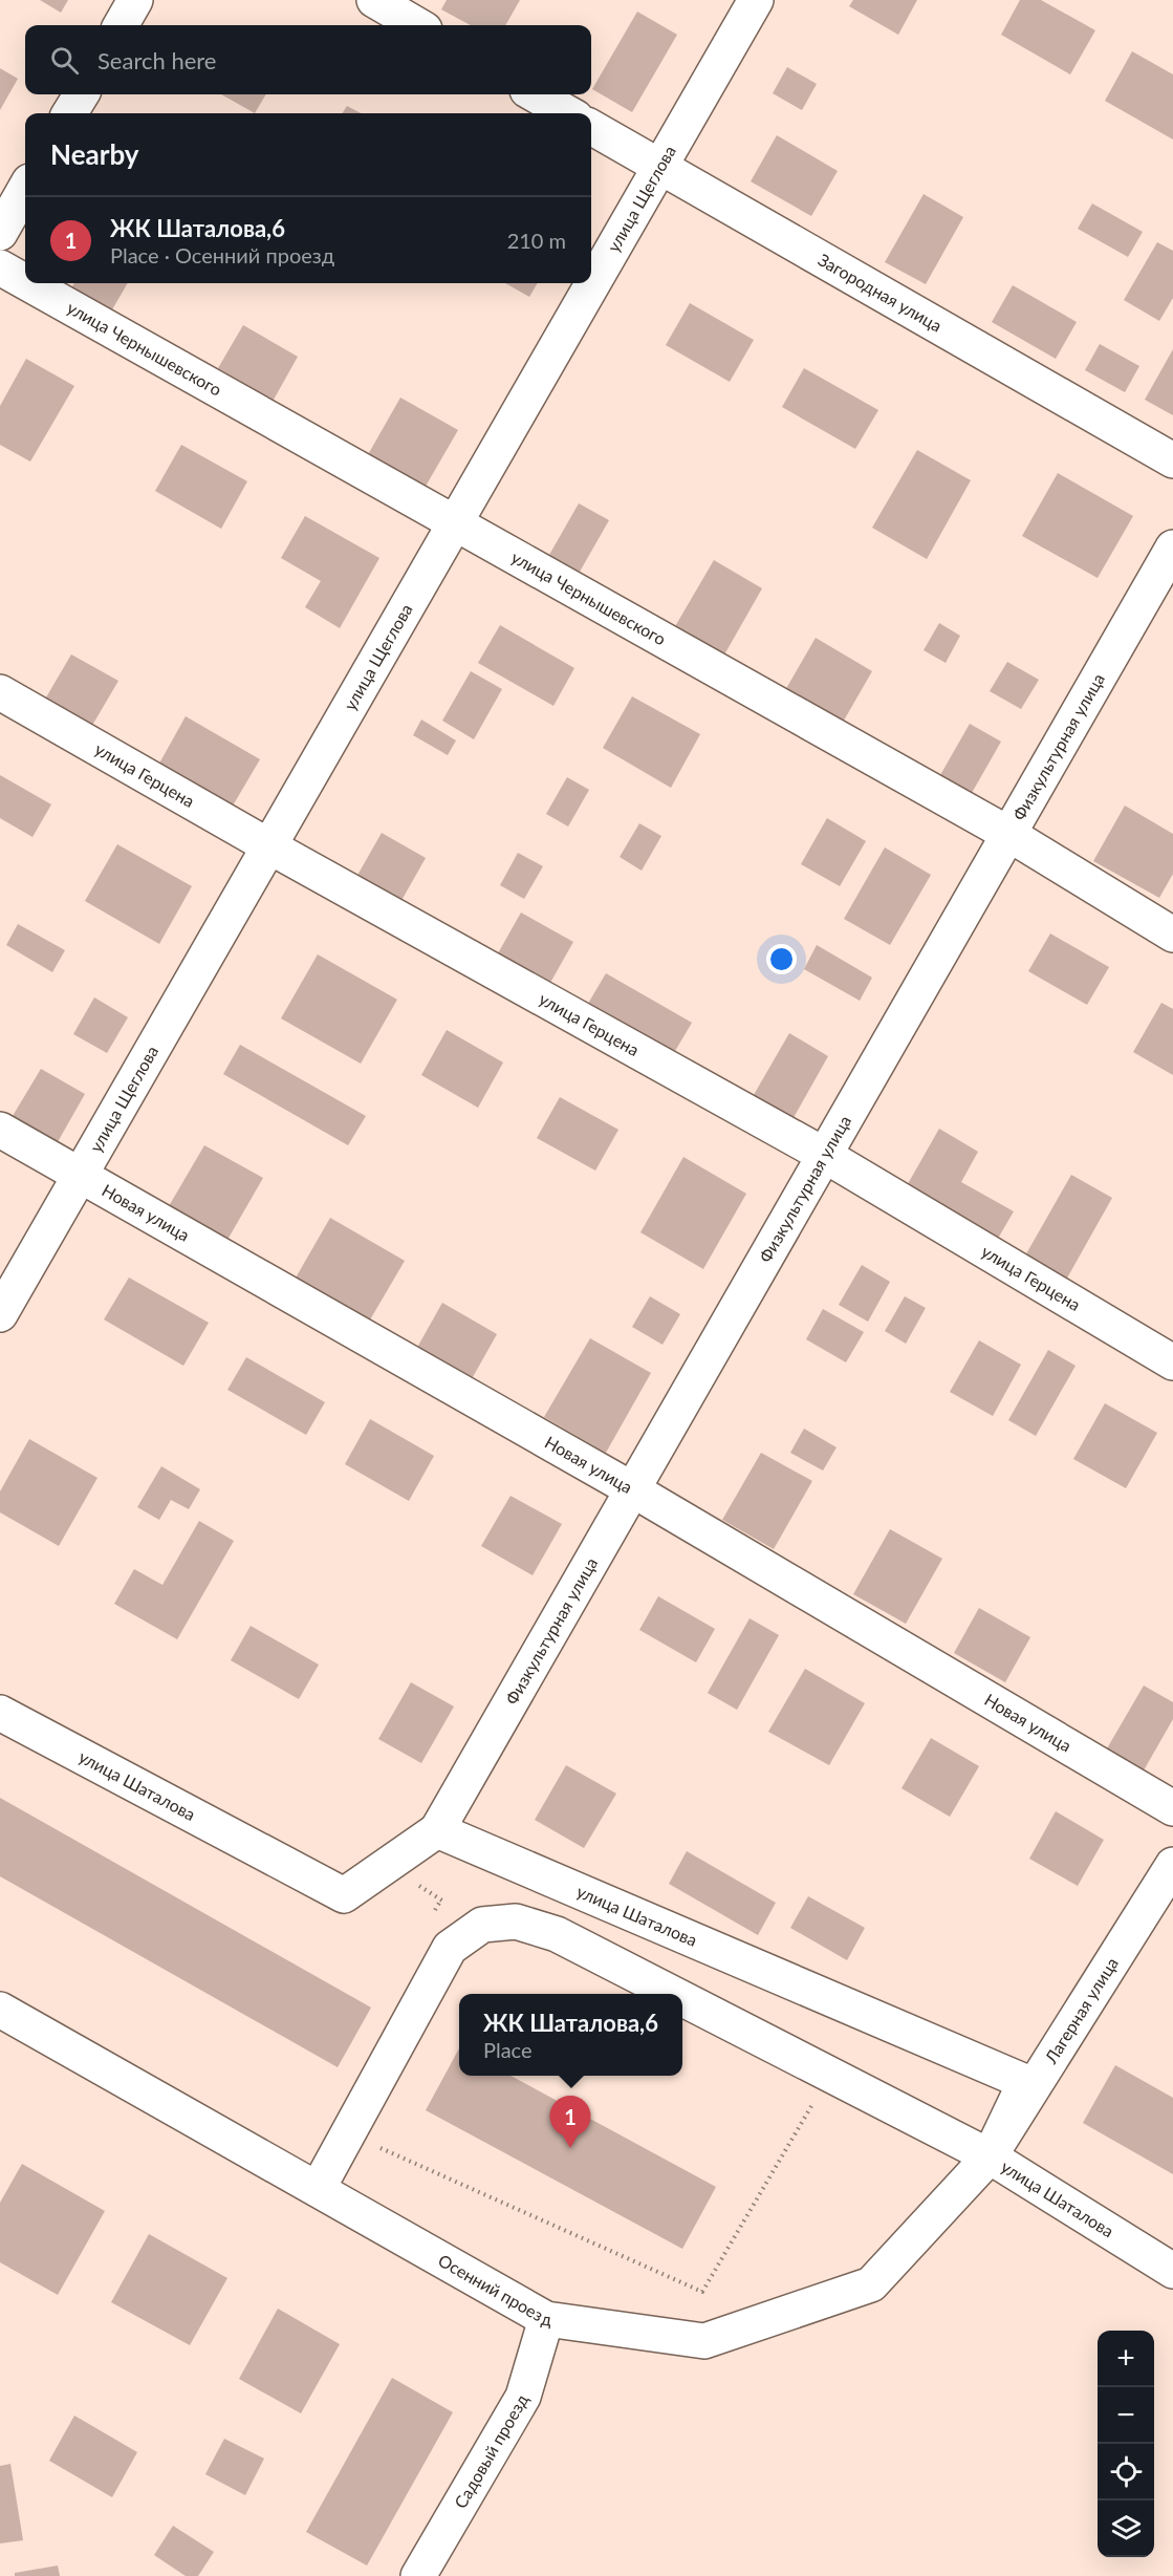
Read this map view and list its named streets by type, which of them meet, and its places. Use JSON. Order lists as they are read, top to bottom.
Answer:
{
  "streets": {
    "street": [
      "улица Щеглова",
      "Загородная улица",
      "улица Чернышевского",
      "Физкультурная улица",
      "улица Герцена",
      "Новая улица",
      "улица Шаталова",
      "Лагерная улица",
      "Осенний проезд",
      "Садовый проезд"
    ]
  },
  "crossings": [
    ["улица Щеглова", "Загородная улица"],
    ["улица Щеглова", "улица Чернышевского"],
    ["улица Щеглова", "улица Герцена"],
    ["улица Щеглова", "Новая улица"],
    ["улица Чернышевского", "Физкультурная улица"],
    ["Физкультурная улица", "улица Герцена"],
    ["Физкультурная улица", "Новая улица"],
    ["Физкультурная улица", "улица Шаталова"],
    ["улица Шаталова", "Лагерная улица"],
    ["улица Шаталова", "Осенний проезд"],
    ["Лагерная улица", "Осенний проезд"],
    ["Осенний проезд", "Садовый проезд"]
  ],
  "page": {
    "search": "Search here",
    "heading": "Nearby",
    "list": [
      {
        "mark": "1",
        "name": "ЖК Шаталова,6",
        "note": "Place · Осенний проезд",
        "value": "210 m"
      }
    ],
    "popup": ["ЖК Шаталова,6", "Place"],
    "pins": "1",
    "map_buttons": ["+", "−"]
  }
}
